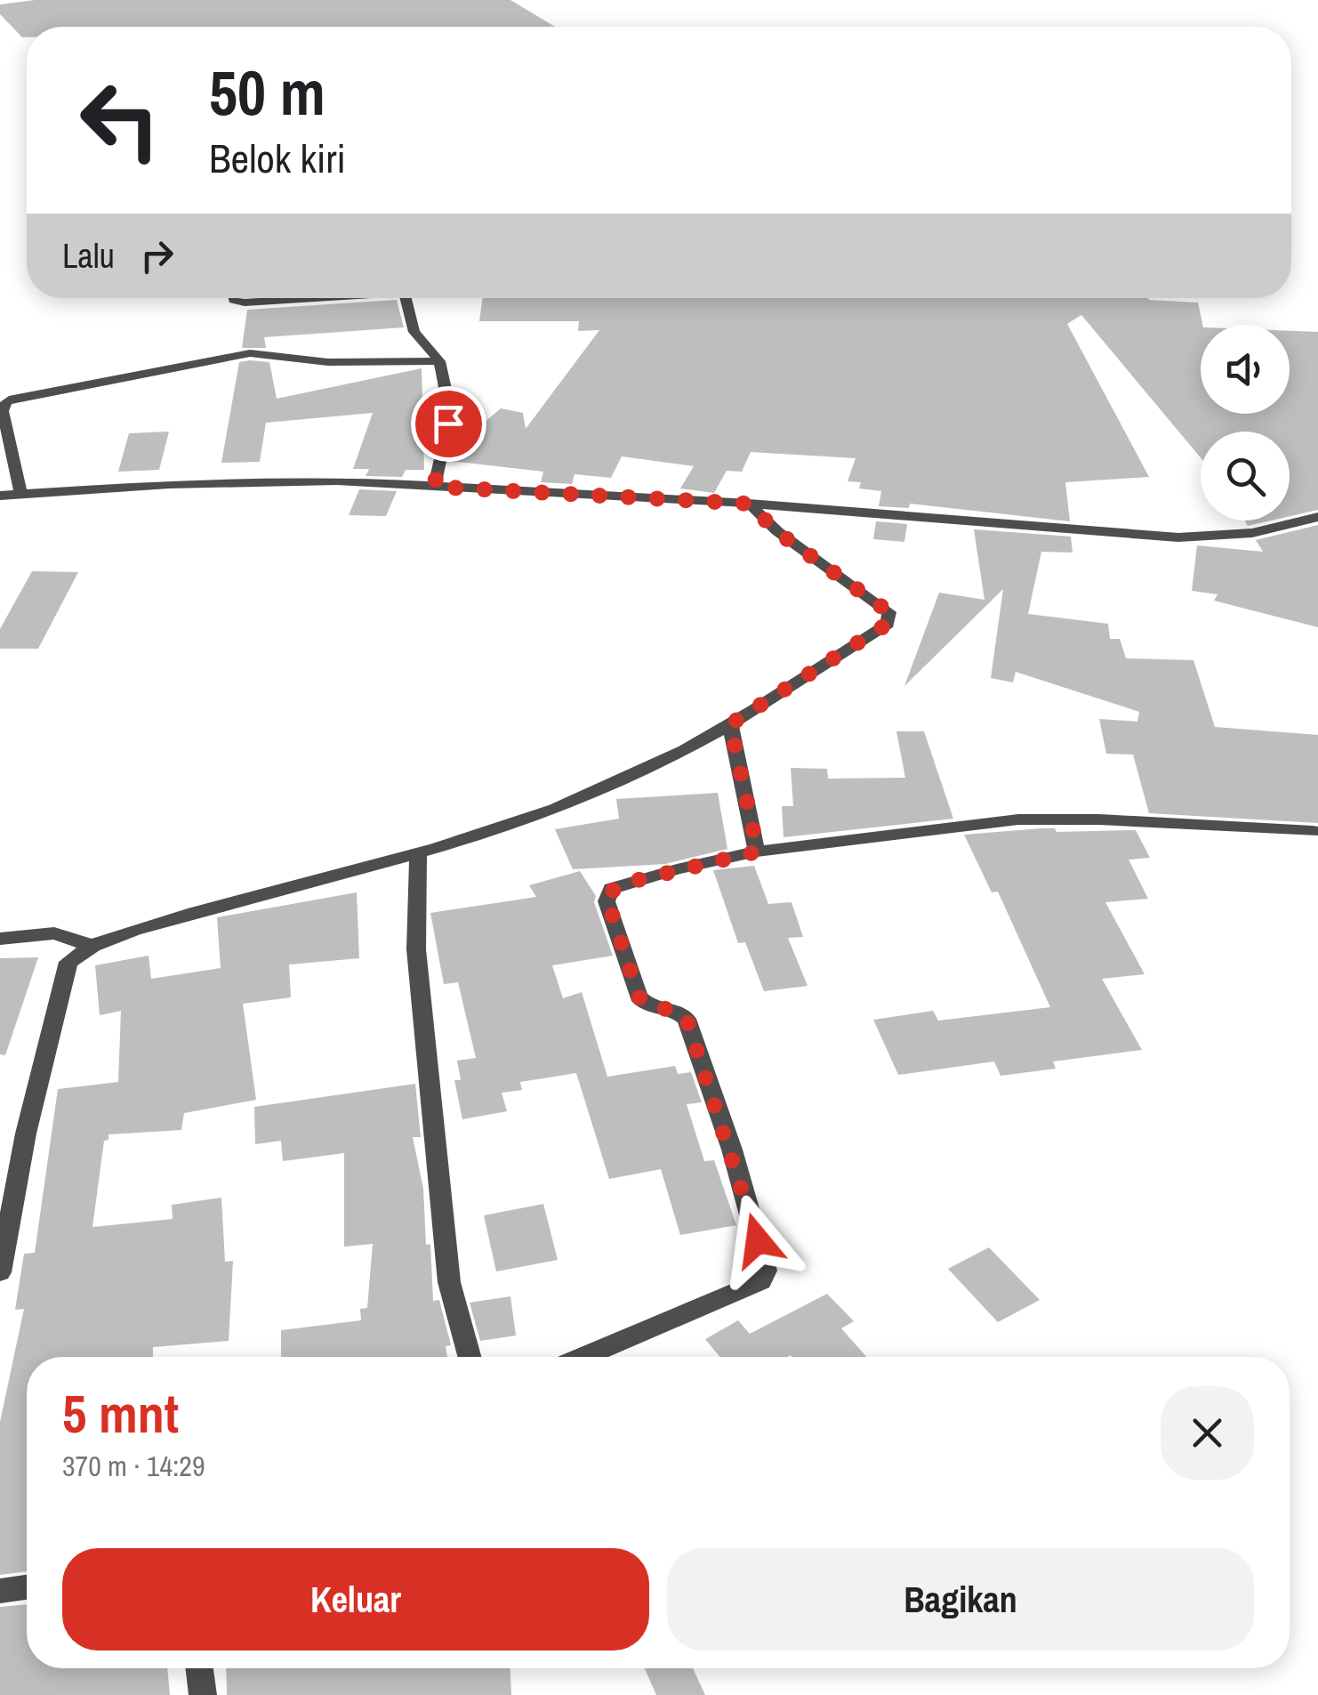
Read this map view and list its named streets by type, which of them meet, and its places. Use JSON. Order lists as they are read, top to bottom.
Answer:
{
  "page": {
    "turn": ["50 m", "Belok kiri"],
    "then": "Lalu",
    "heading": ["5 mnt", "370 m · 14:29"],
    "buttons": ["Keluar", "Bagikan"]
  }
}
